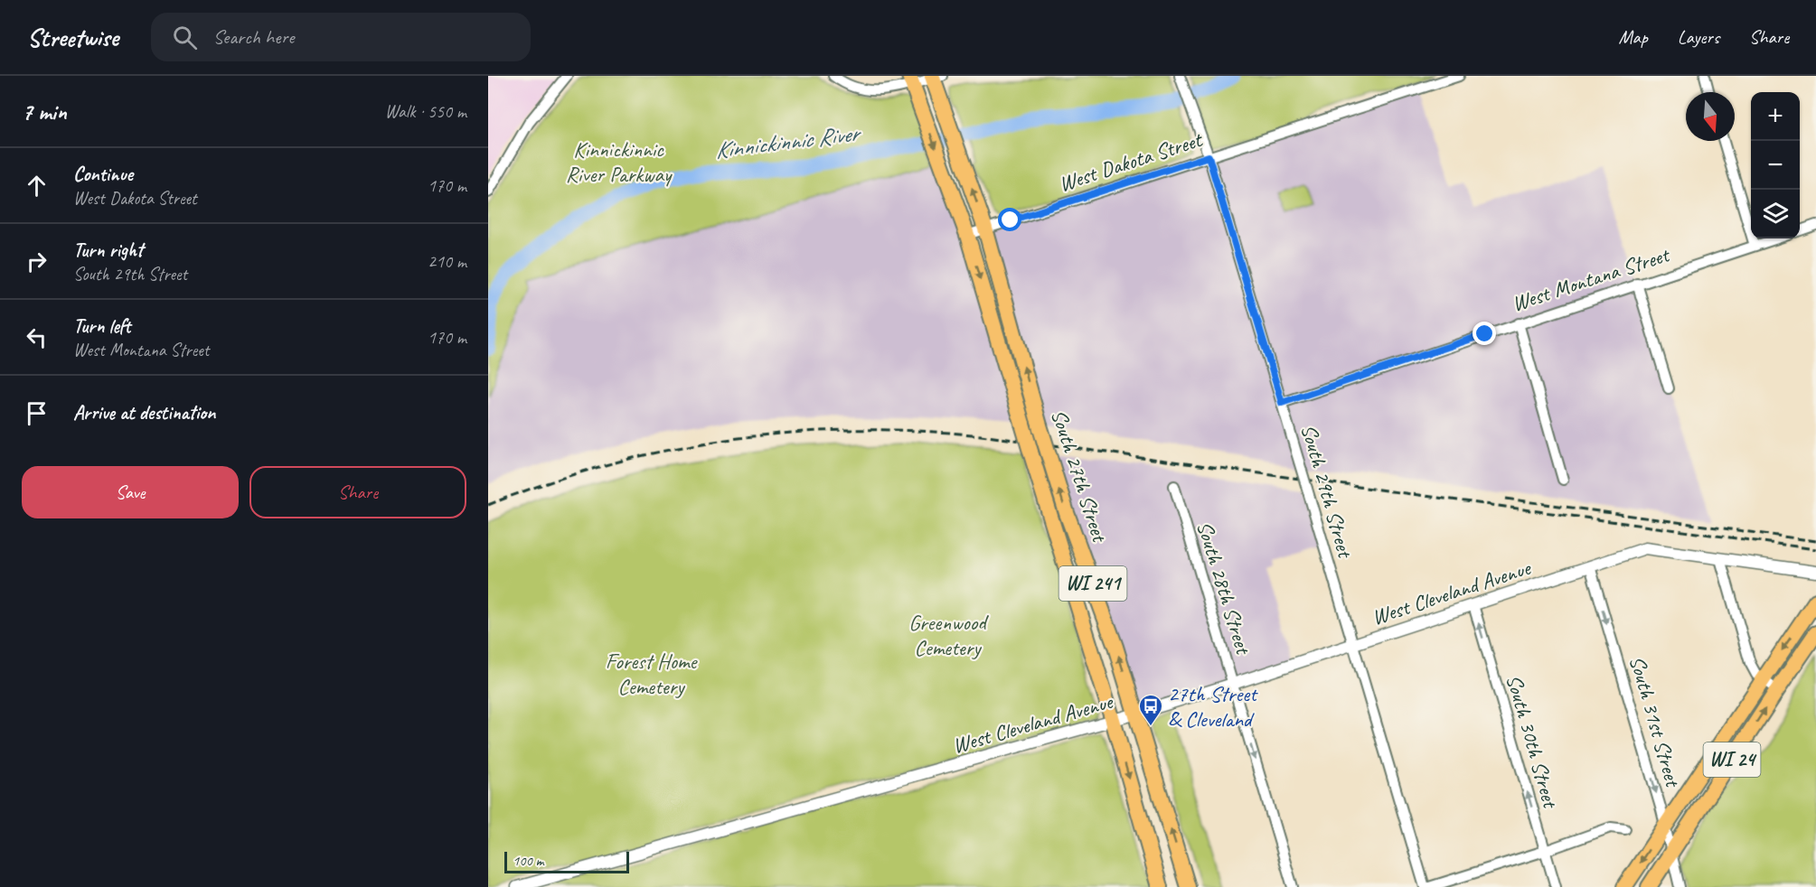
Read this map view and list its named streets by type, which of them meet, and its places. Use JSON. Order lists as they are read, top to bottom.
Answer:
{
  "streets": {
    "main road": ["South 27th Street", "WI 241", "WI 24"],
    "street": [
      "West Dakota Street",
      "West Montana Street",
      "South 29th Street",
      "South 28th Street",
      "West Cleveland Avenue",
      "South 31st Street",
      "South 30th Street"
    ]
  },
  "crossings": [
    ["West Dakota Street", "South 27th Street"],
    ["West Dakota Street", "South 29th Street"],
    ["West Montana Street", "South 29th Street"],
    ["South 27th Street", "West Cleveland Avenue"],
    ["South 29th Street", "West Cleveland Avenue"],
    ["South 28th Street", "West Cleveland Avenue"],
    ["West Cleveland Avenue", "South 31st Street"],
    ["West Cleveland Avenue", "South 30th Street"],
    ["South 31st Street", "WI 24"]
  ],
  "one_way": ["South 28th Street", "South 31st Street", "South 30th Street"],
  "water": ["Kinnickinnic River"],
  "parks": ["Kinnickinnic River Parkway", "Greenwood Cemetery", "Forest Home Cemetery"],
  "places": {
    "bus stop": ["27th Street & Cleveland"]
  },
  "scale_bar": "100 m",
  "north": "bottom",
  "page": {
    "header": "Streetwise",
    "search": "Search here",
    "nav": ["Map", "Layers", "Share"],
    "heading": ["7 min", "Walk · 550 m"],
    "map_buttons": ["+", "−"],
    "list": [
      ["Continue", "West Dakota Street", "170 m"],
      ["Turn right", "South 29th Street", "210 m"],
      ["Turn left", "West Montana Street", "170 m"],
      "Arrive at destination"
    ],
    "buttons": ["Save", "Share"],
    "scale": "100 m"
  }
}
